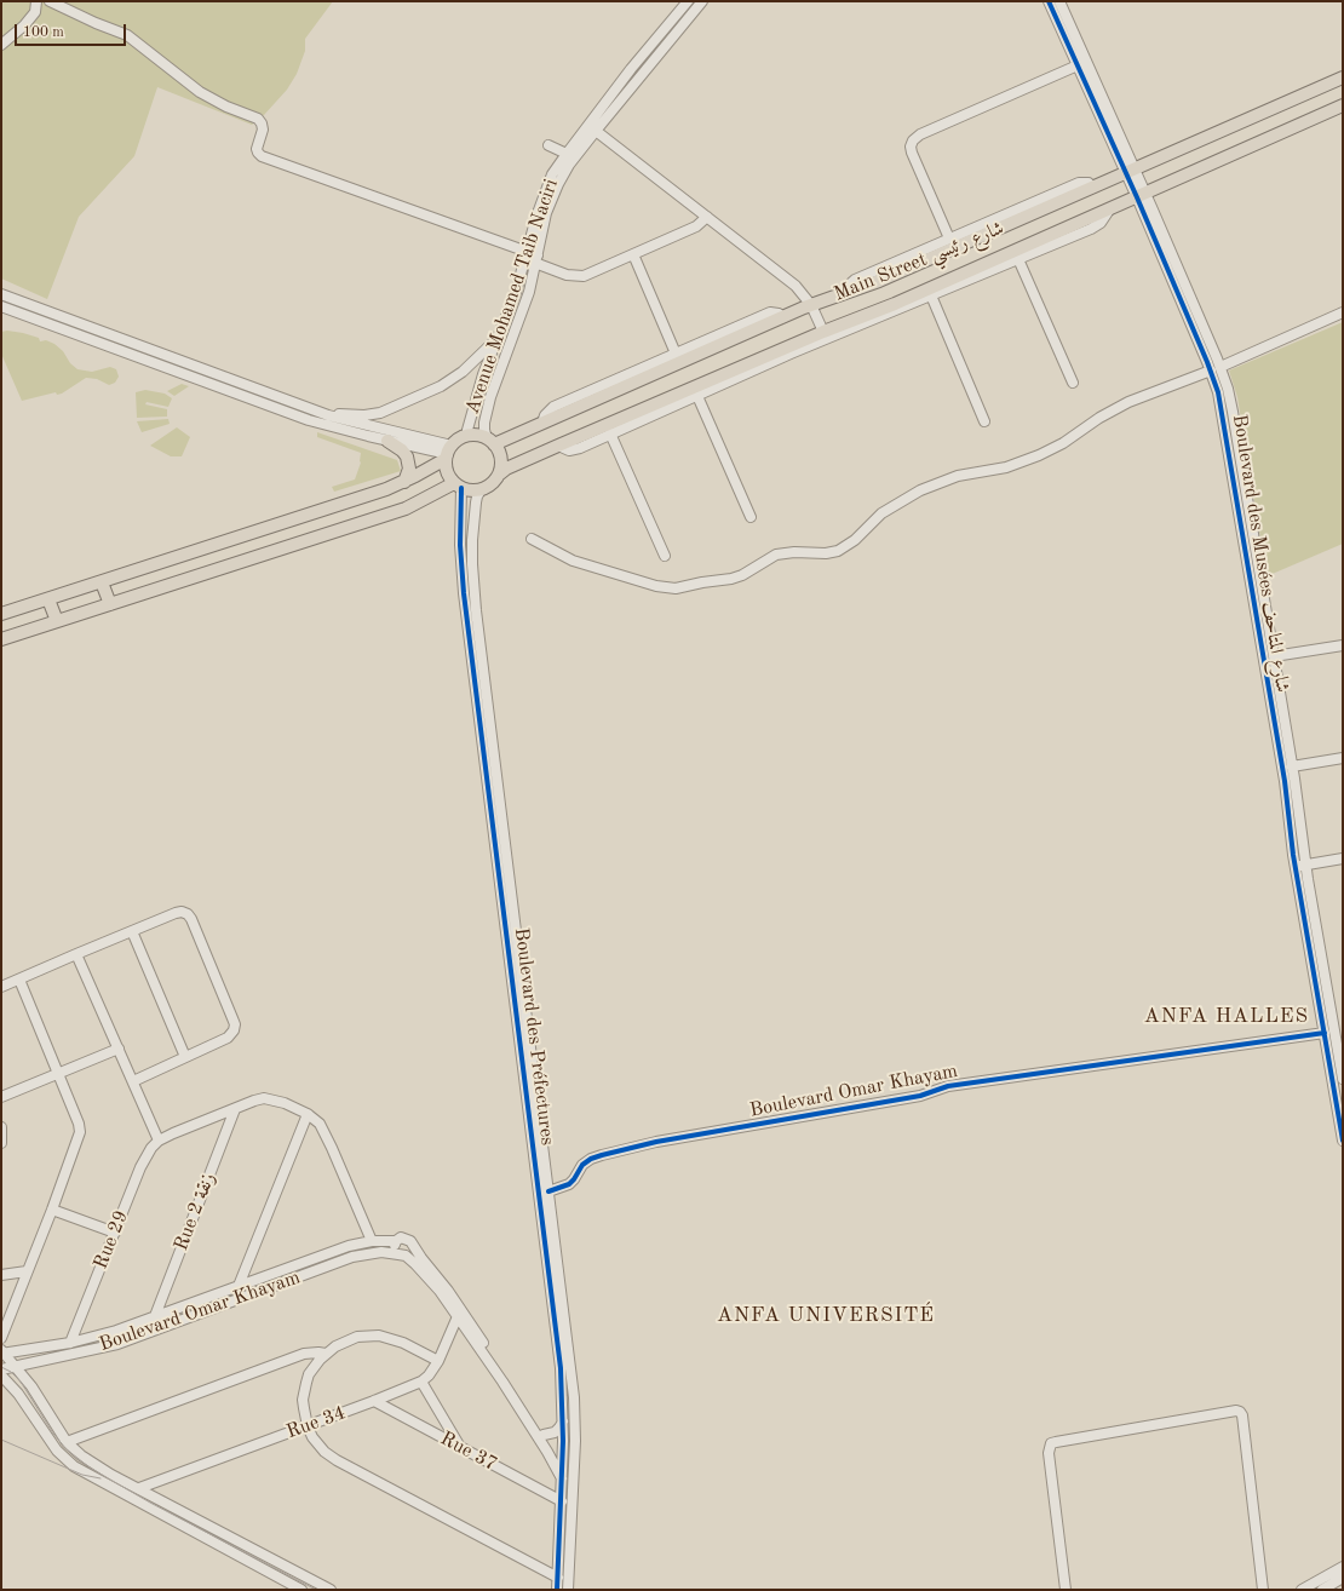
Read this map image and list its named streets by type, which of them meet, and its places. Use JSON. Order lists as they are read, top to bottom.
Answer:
{
  "streets": {
    "main road": ["Main Street شارع رئيسي"],
    "street": [
      "Avenue Mohamed Taib Naciri",
      "Boulevard des Musées شارع المتاحف",
      "Boulevard des Préfectures",
      "Boulevard Omar Khayam",
      "Rue 2 زنقة",
      "Rue 29",
      "Rue 34",
      "Rue 37"
    ]
  },
  "crossings": [
    ["Main Street شارع رئيسي", "Avenue Mohamed Taib Naciri"],
    ["Main Street شارع رئيسي", "Boulevard des Musées شارع المتاحف"],
    ["Main Street شارع رئيسي", "Boulevard des Préfectures"],
    ["Avenue Mohamed Taib Naciri", "Boulevard des Préfectures"],
    ["Boulevard des Musées شارع المتاحف", "Boulevard Omar Khayam"],
    ["Boulevard des Préfectures", "Boulevard Omar Khayam"],
    ["Boulevard des Préfectures", "Rue 37"],
    ["Boulevard Omar Khayam", "Rue 2 زنقة"],
    ["Boulevard Omar Khayam", "Rue 29"],
    ["Rue 34", "Rue 37"]
  ],
  "districts": ["ANFA HALLES", "ANFA UNIVERSITÉ"],
  "scale_bar": "100 m"
}
